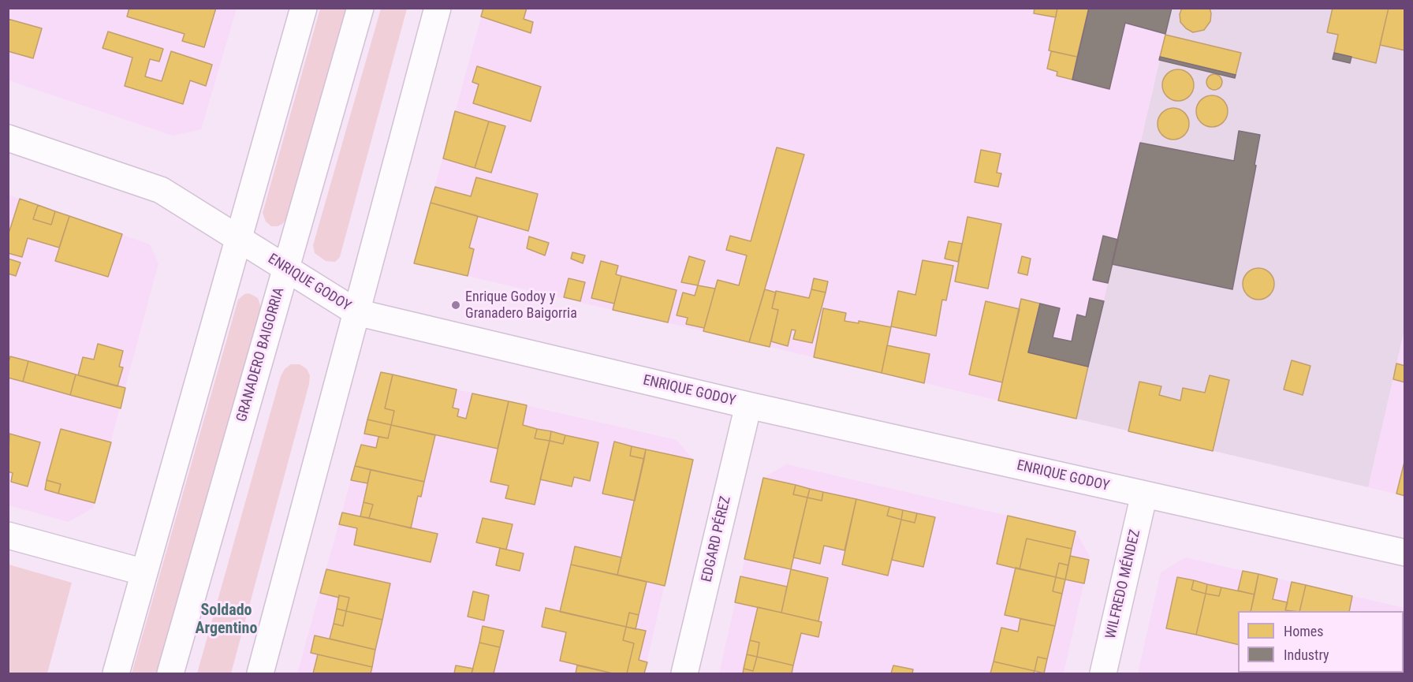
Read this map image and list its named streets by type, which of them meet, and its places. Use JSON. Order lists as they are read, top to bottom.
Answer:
{
  "streets": {
    "street": [
      "ENRIQUE GODOY",
      "GRANADERO BAIGORRIA",
      "EDGARD PÉREZ",
      "WILFREDO MÉNDEZ"
    ]
  },
  "crossings": [
    ["ENRIQUE GODOY", "GRANADERO BAIGORRIA"],
    ["ENRIQUE GODOY", "EDGARD PÉREZ"],
    ["ENRIQUE GODOY", "WILFREDO MÉNDEZ"]
  ],
  "districts": ["Soldado Argentino"],
  "places": ["Enrique Godoy y Granadero Baigorria"],
  "legend": ["Homes", "Industry"]
}
